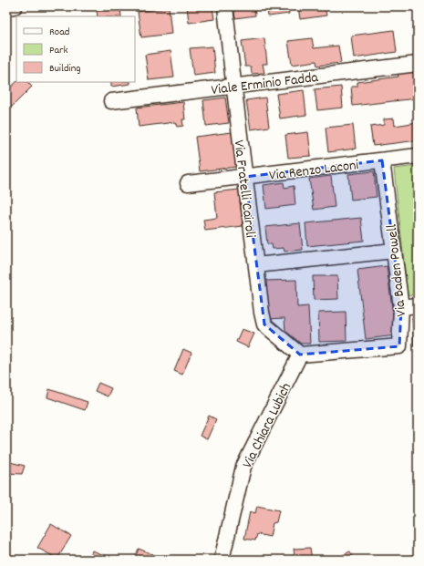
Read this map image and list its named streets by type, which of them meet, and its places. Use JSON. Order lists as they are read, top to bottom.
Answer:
{
  "streets": {
    "street": [
      "Viale Erminio Fadda",
      "Via Renzo Laconi",
      "Via Fratelli Cairoli",
      "Via Baden Powell",
      "Via Chiara Lubich"
    ]
  },
  "crossings": [
    ["Viale Erminio Fadda", "Via Fratelli Cairoli"],
    ["Via Renzo Laconi", "Via Fratelli Cairoli"],
    ["Via Renzo Laconi", "Via Baden Powell"],
    ["Via Fratelli Cairoli", "Via Baden Powell"],
    ["Via Fratelli Cairoli", "Via Chiara Lubich"],
    ["Via Baden Powell", "Via Chiara Lubich"]
  ],
  "legend": ["Road", "Park", "Building"]
}
